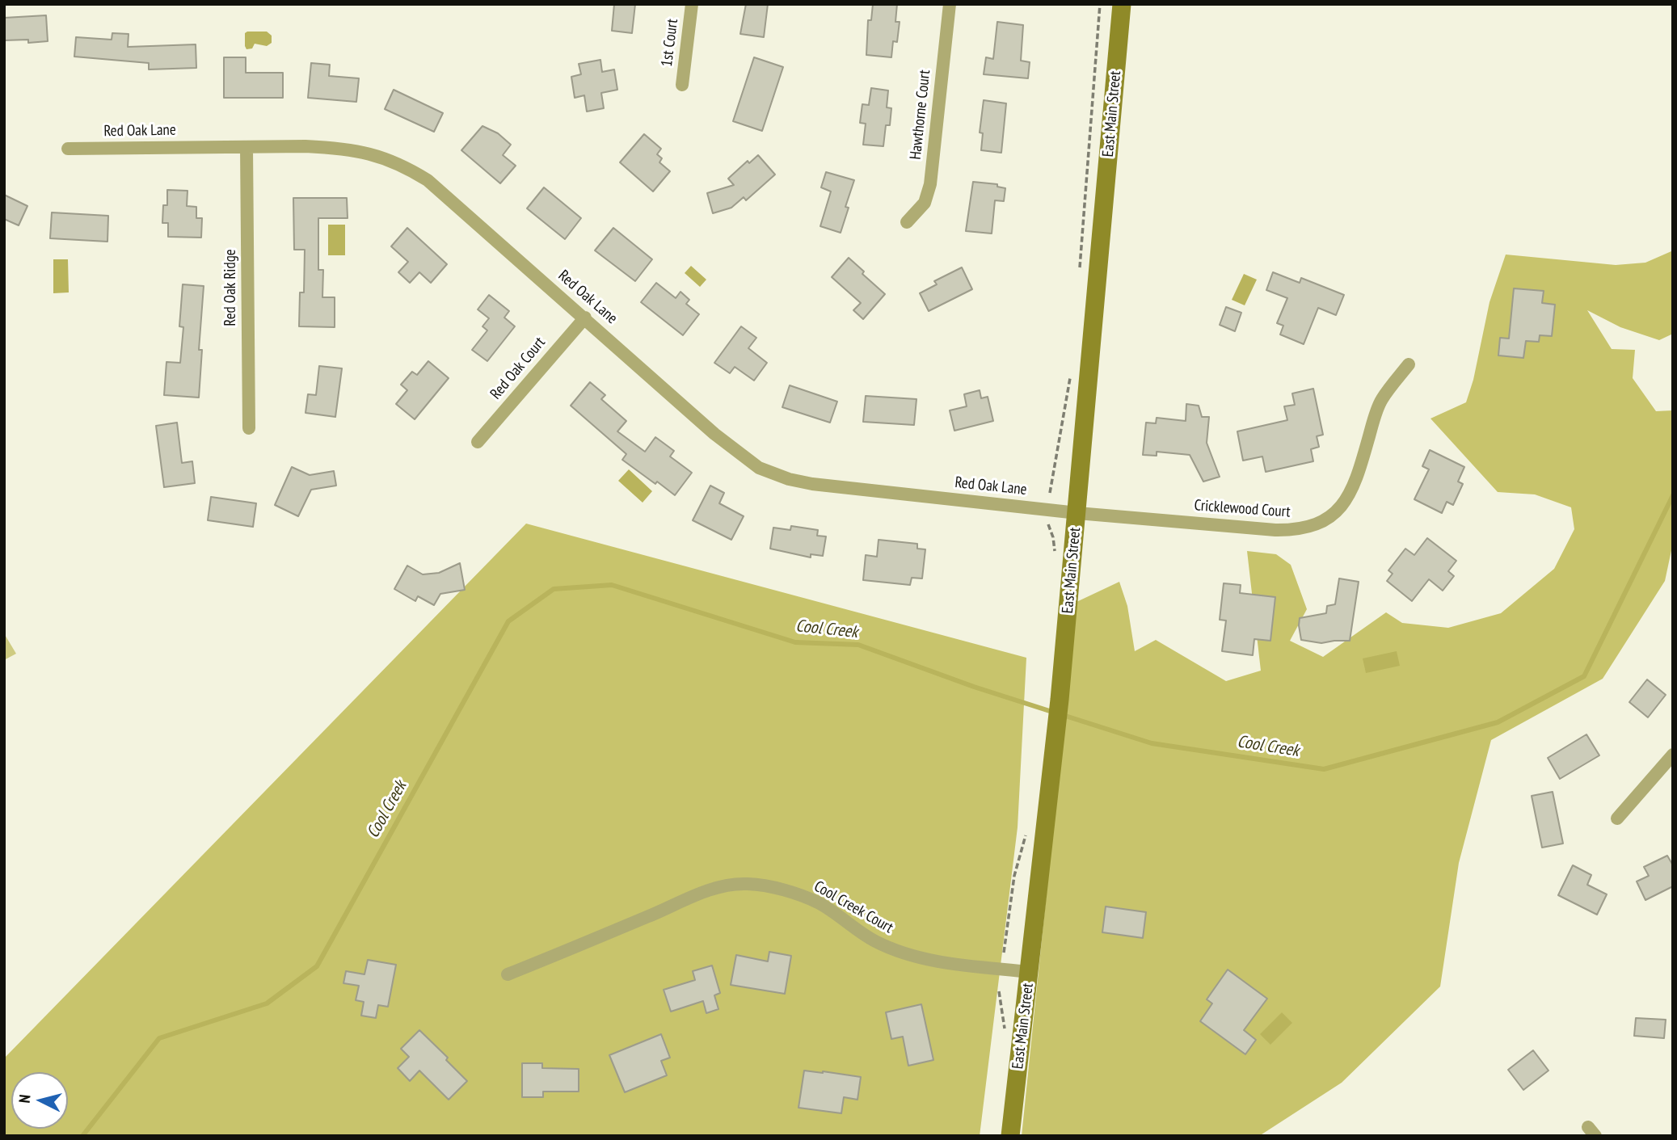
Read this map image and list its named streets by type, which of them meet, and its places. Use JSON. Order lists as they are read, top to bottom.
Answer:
{
  "streets": {
    "main road": ["East Main Street"],
    "street": [
      "1st Court",
      "Hawthorne Court",
      "Red Oak Lane",
      "Red Oak Ridge",
      "Red Oak Court",
      "Cricklewood Court",
      "Cool Creek Court"
    ]
  },
  "crossings": [
    ["East Main Street", "Red Oak Lane"],
    ["East Main Street", "Cricklewood Court"],
    ["East Main Street", "Cool Creek Court"],
    ["Red Oak Lane", "Red Oak Ridge"],
    ["Red Oak Lane", "Red Oak Court"],
    ["Red Oak Lane", "Cricklewood Court"]
  ],
  "water": ["Cool Creek"],
  "north": "left"
}
